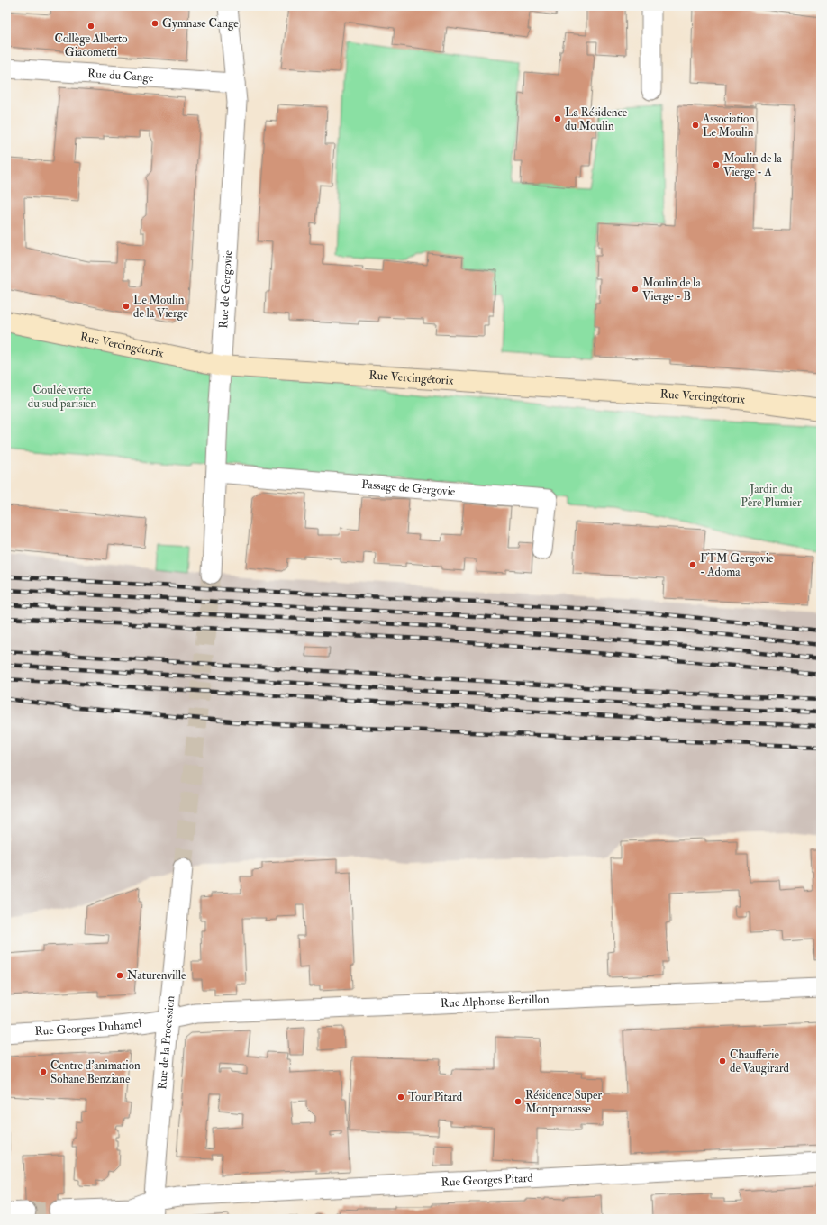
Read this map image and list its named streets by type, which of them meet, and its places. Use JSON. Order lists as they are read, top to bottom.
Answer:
{
  "streets": {
    "main road": ["Rue Vercingétorix"],
    "street": [
      "Rue du Cange",
      "Rue de Gergovie",
      "Passage de Gergovie",
      "Rue Alphonse Bertillon",
      "Rue Georges Duhamel",
      "Rue de la Procession",
      "Rue Georges Pitard"
    ]
  },
  "crossings": [
    ["Rue du Cange", "Rue de Gergovie"],
    ["Rue de Gergovie", "Rue Vercingétorix"],
    ["Rue de Gergovie", "Passage de Gergovie"],
    ["Rue Alphonse Bertillon", "Rue Georges Duhamel"],
    ["Rue Alphonse Bertillon", "Rue de la Procession"],
    ["Rue Georges Duhamel", "Rue de la Procession"],
    ["Rue de la Procession", "Rue Georges Pitard"]
  ],
  "parks": ["Coulée verte du sud parisien", "Jardin du Père Plumier"],
  "places": [
    "Gymnase Cange",
    "Collège Alberto Giacometti",
    "La Résidence du Moulin",
    "Association Le Moulin",
    "Moulin de la Vierge - A",
    "Moulin de la Vierge - B",
    "Le Moulin de la Vierge",
    "FTM Gergovie - Adoma",
    "Naturenville",
    "Chaufferie de Vaugirard",
    "Centre d'animation Sohane Benziane",
    "Tour Pitard",
    "Résidence Super Montparnasse"
  ]
}
